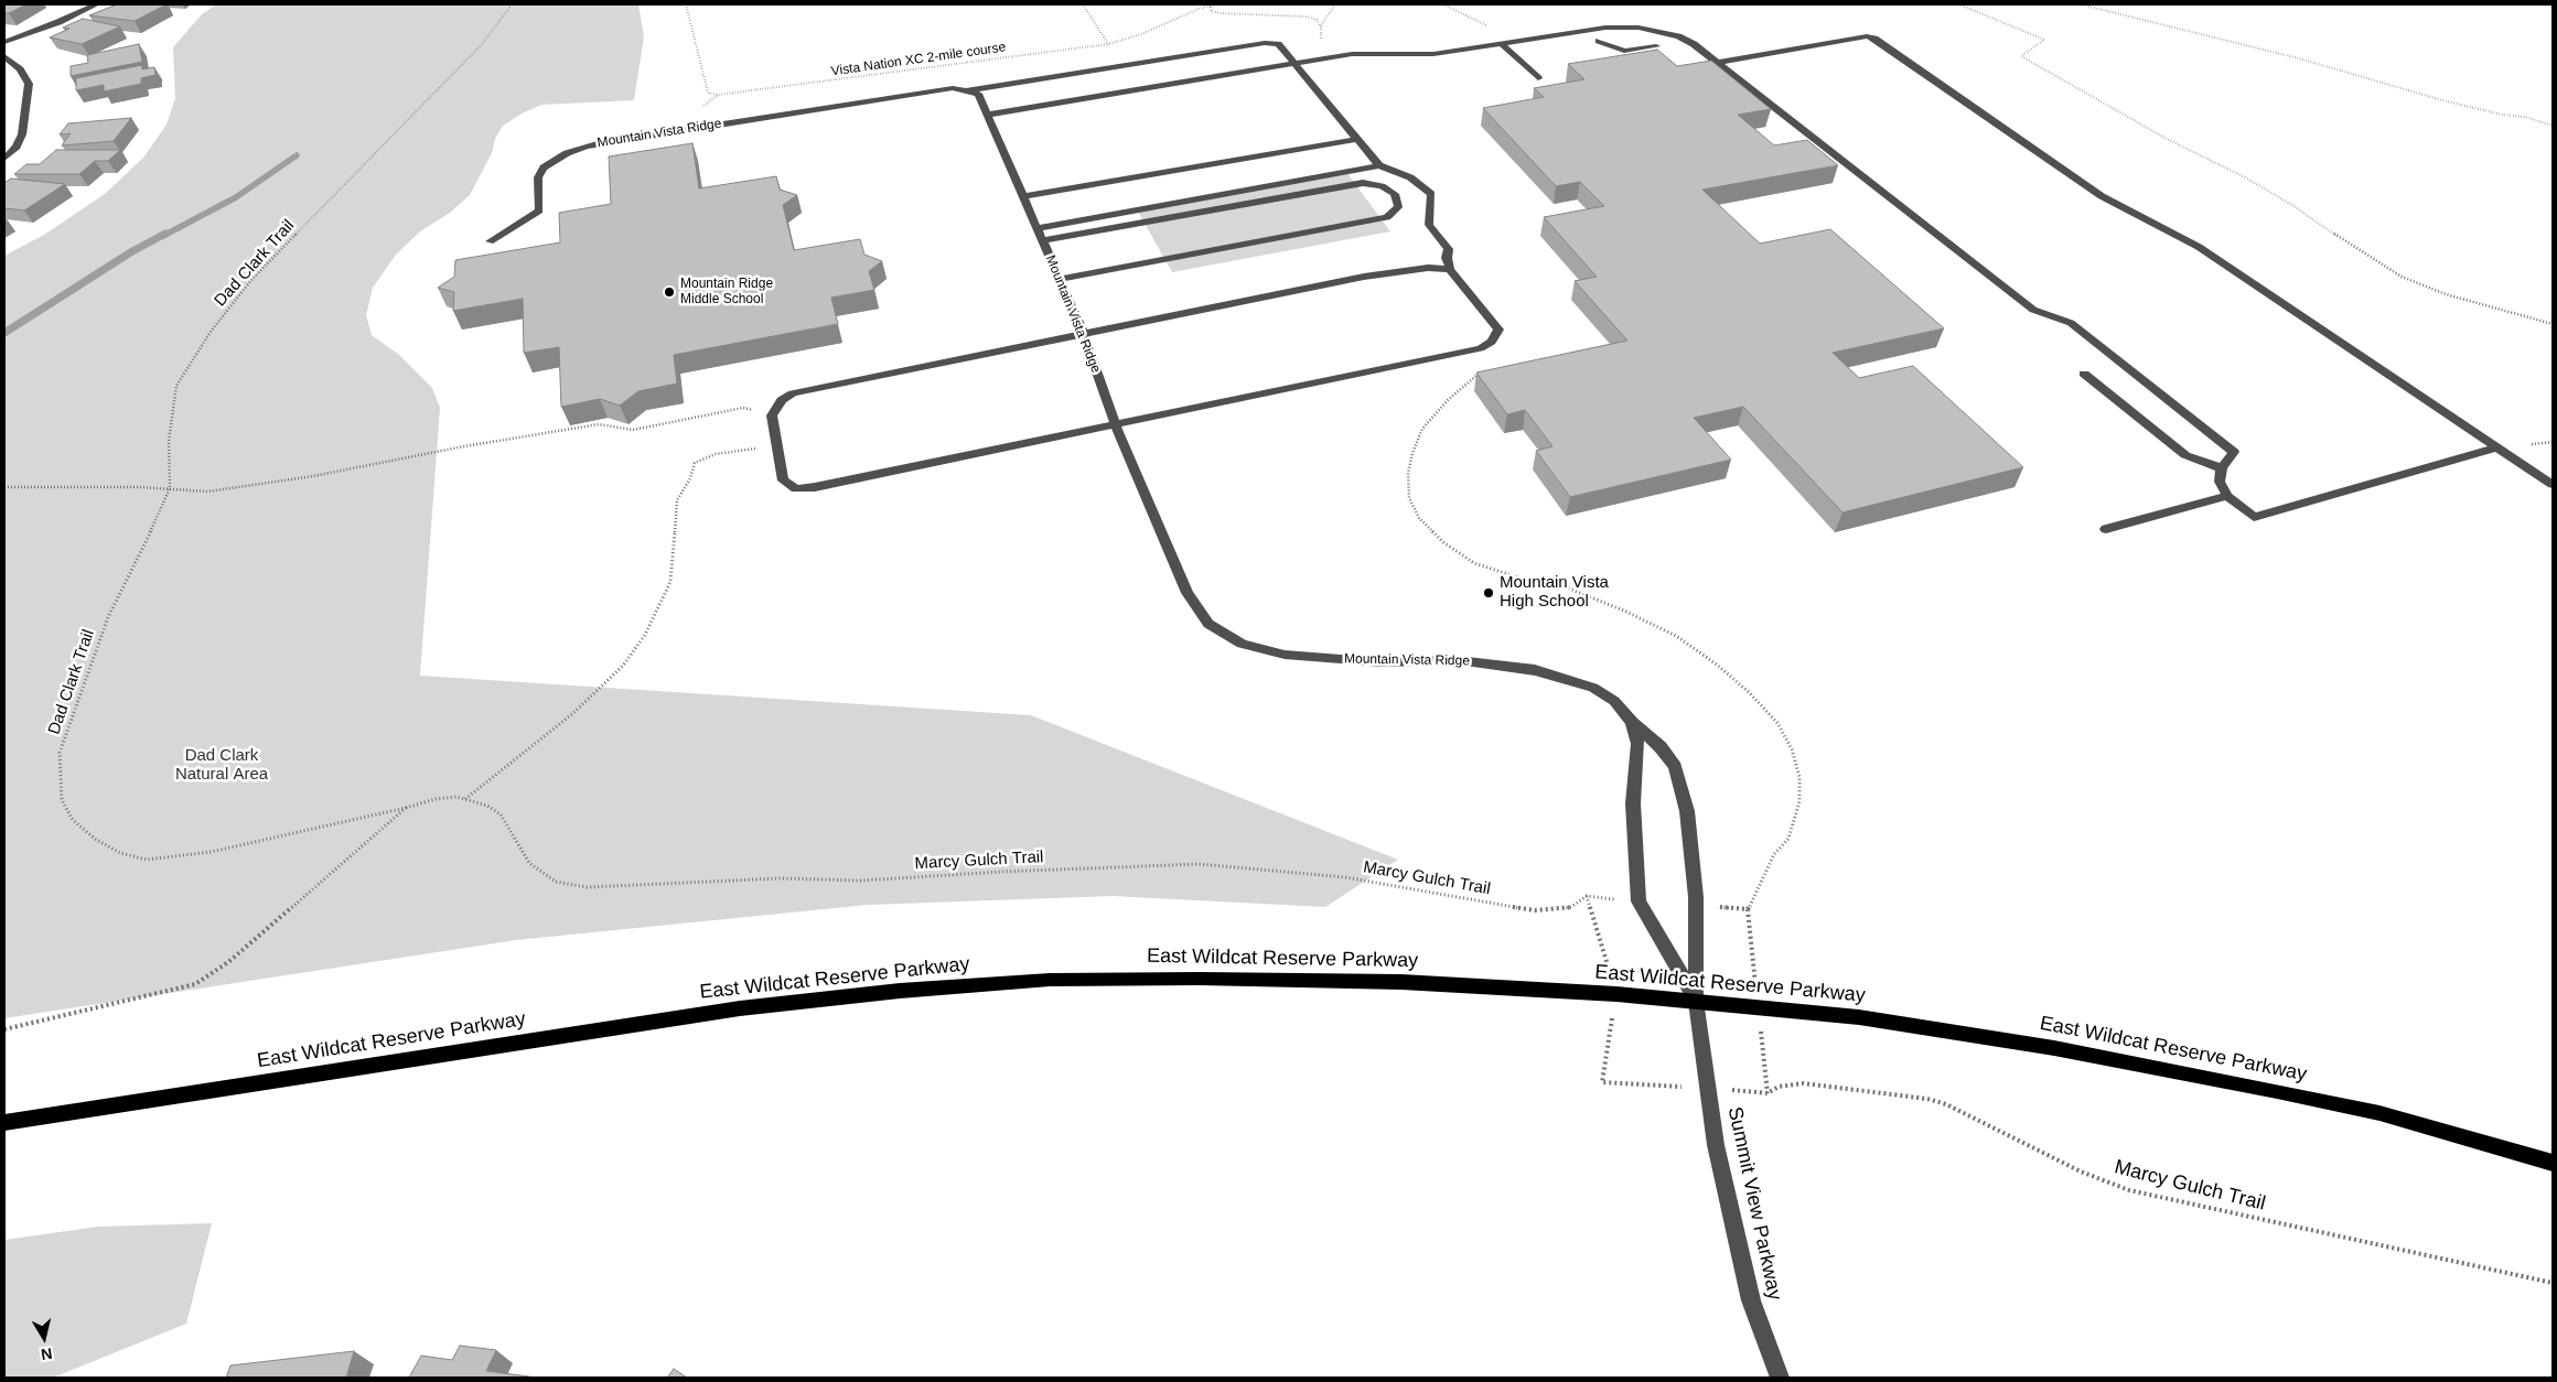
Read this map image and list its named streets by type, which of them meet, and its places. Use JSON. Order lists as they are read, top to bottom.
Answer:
{
  "streets": {
    "main road": ["East Wildcat Reserve Parkway"],
    "street": ["Mountain Vista Ridge", "Summit View Parkway"],
    "path": ["Vista Nation XC 2-mile course", "Dad Clark Trail", "Marcy Gulch Trail"]
  },
  "crossings": [
    ["Mountain Vista Ridge", "East Wildcat Reserve Parkway"],
    ["Mountain Vista Ridge", "Summit View Parkway"],
    ["Dad Clark Trail", "Marcy Gulch Trail"],
    ["Marcy Gulch Trail", "East Wildcat Reserve Parkway"],
    ["Marcy Gulch Trail", "Summit View Parkway"],
    ["East Wildcat Reserve Parkway", "Summit View Parkway"]
  ],
  "parks": ["Dad Clark Natural Area"],
  "places": ["Mountain Ridge Middle School", "Mountain Vista High School"],
  "north": "bottom"
}
